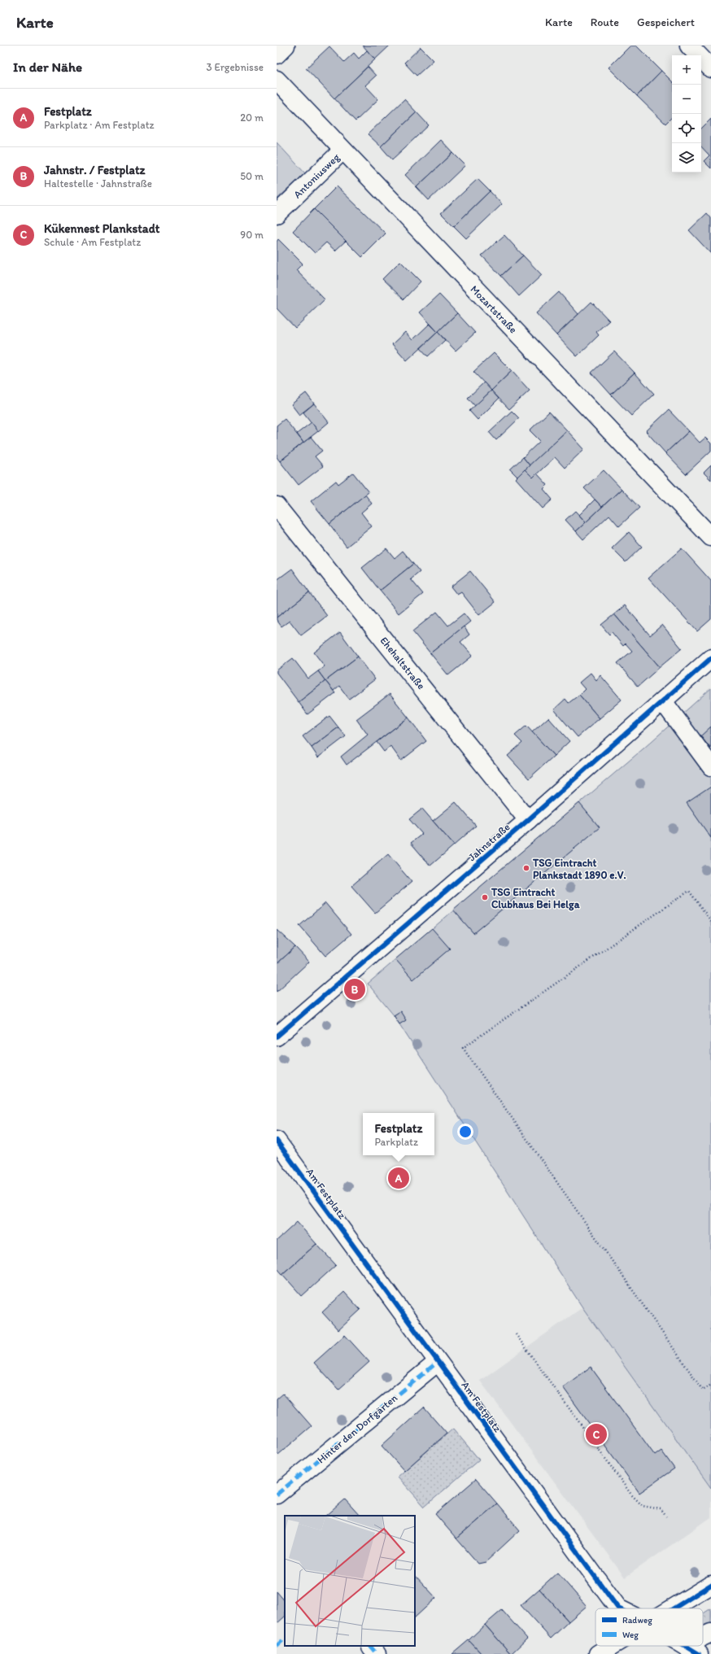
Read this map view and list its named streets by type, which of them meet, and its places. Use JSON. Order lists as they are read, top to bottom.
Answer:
{
  "streets": {
    "street": [
      "Antoniusweg",
      "Mozartstraße",
      "Ehehaltstraße",
      "Jahnstraße",
      "Am Festplatz",
      "Hinter den Dorfgärten"
    ]
  },
  "crossings": [
    ["Antoniusweg", "Mozartstraße"],
    ["Ehehaltstraße", "Jahnstraße"],
    ["Am Festplatz", "Hinter den Dorfgärten"]
  ],
  "places": ["TSG Eintracht Plankstadt 1890 e.V.", "TSG Eintracht Clubhaus Bei Helga"],
  "legend": ["Radweg", "Weg"],
  "page": {
    "header": "Karte",
    "nav": ["Karte", "Route", "Gespeichert"],
    "heading": ["In der Nähe", "3 Ergebnisse"],
    "map_buttons": ["+", "−"],
    "list": [
      {
        "mark": "A",
        "name": "Festplatz",
        "note": "Parkplatz · Am Festplatz",
        "value": "20 m"
      },
      {
        "mark": "B",
        "name": "Jahnstr. / Festplatz",
        "note": "Haltestelle · Jahnstraße",
        "value": "50 m"
      },
      {
        "mark": "C",
        "name": "Kükennest Plankstadt",
        "note": "Schule · Am Festplatz",
        "value": "90 m"
      }
    ],
    "pins": ["B", "A", "C"],
    "popup": ["Festplatz", "Parkplatz"]
  }
}
